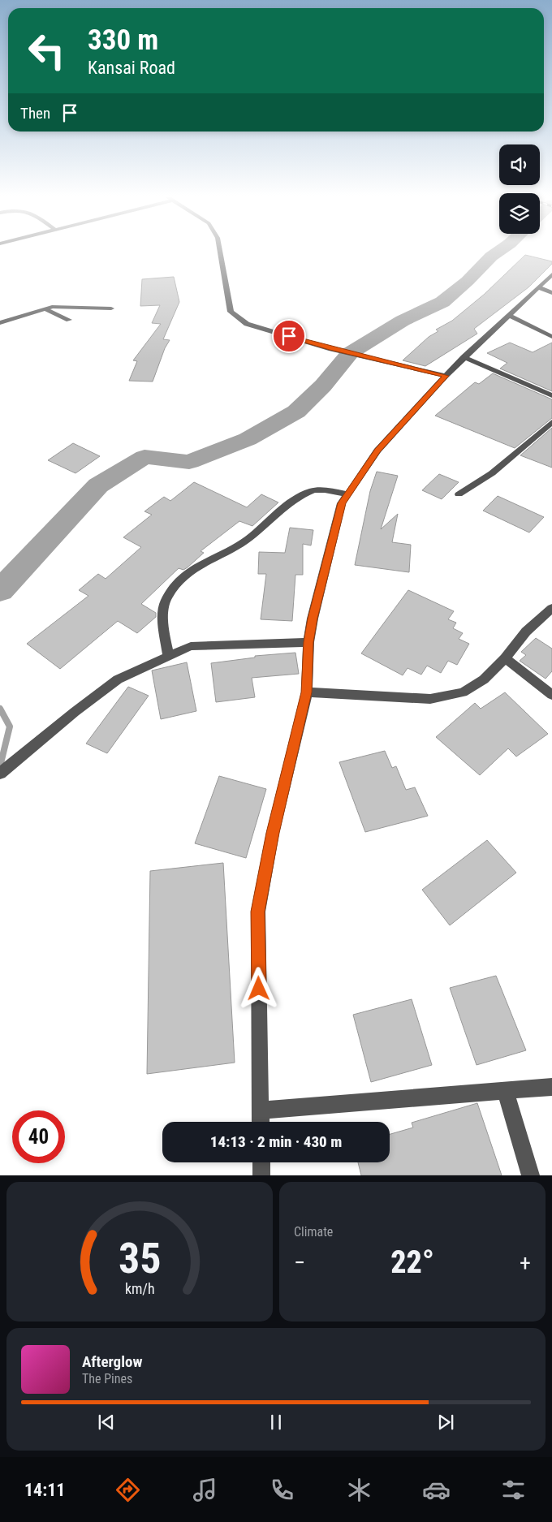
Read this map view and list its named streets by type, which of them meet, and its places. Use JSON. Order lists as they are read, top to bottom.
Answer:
{
  "page": {
    "turn": ["330 m", "Kansai Road"],
    "then": "Then",
    "limit": "40",
    "trip": "14:13 · 2 min · 430 m",
    "tile": "Climate",
    "heat": ["−", "22°", "+"],
    "song": ["Afterglow", "The Pines"],
    "tabs": "14:11",
    "gauge": ["35", "km/h"]
  }
}
